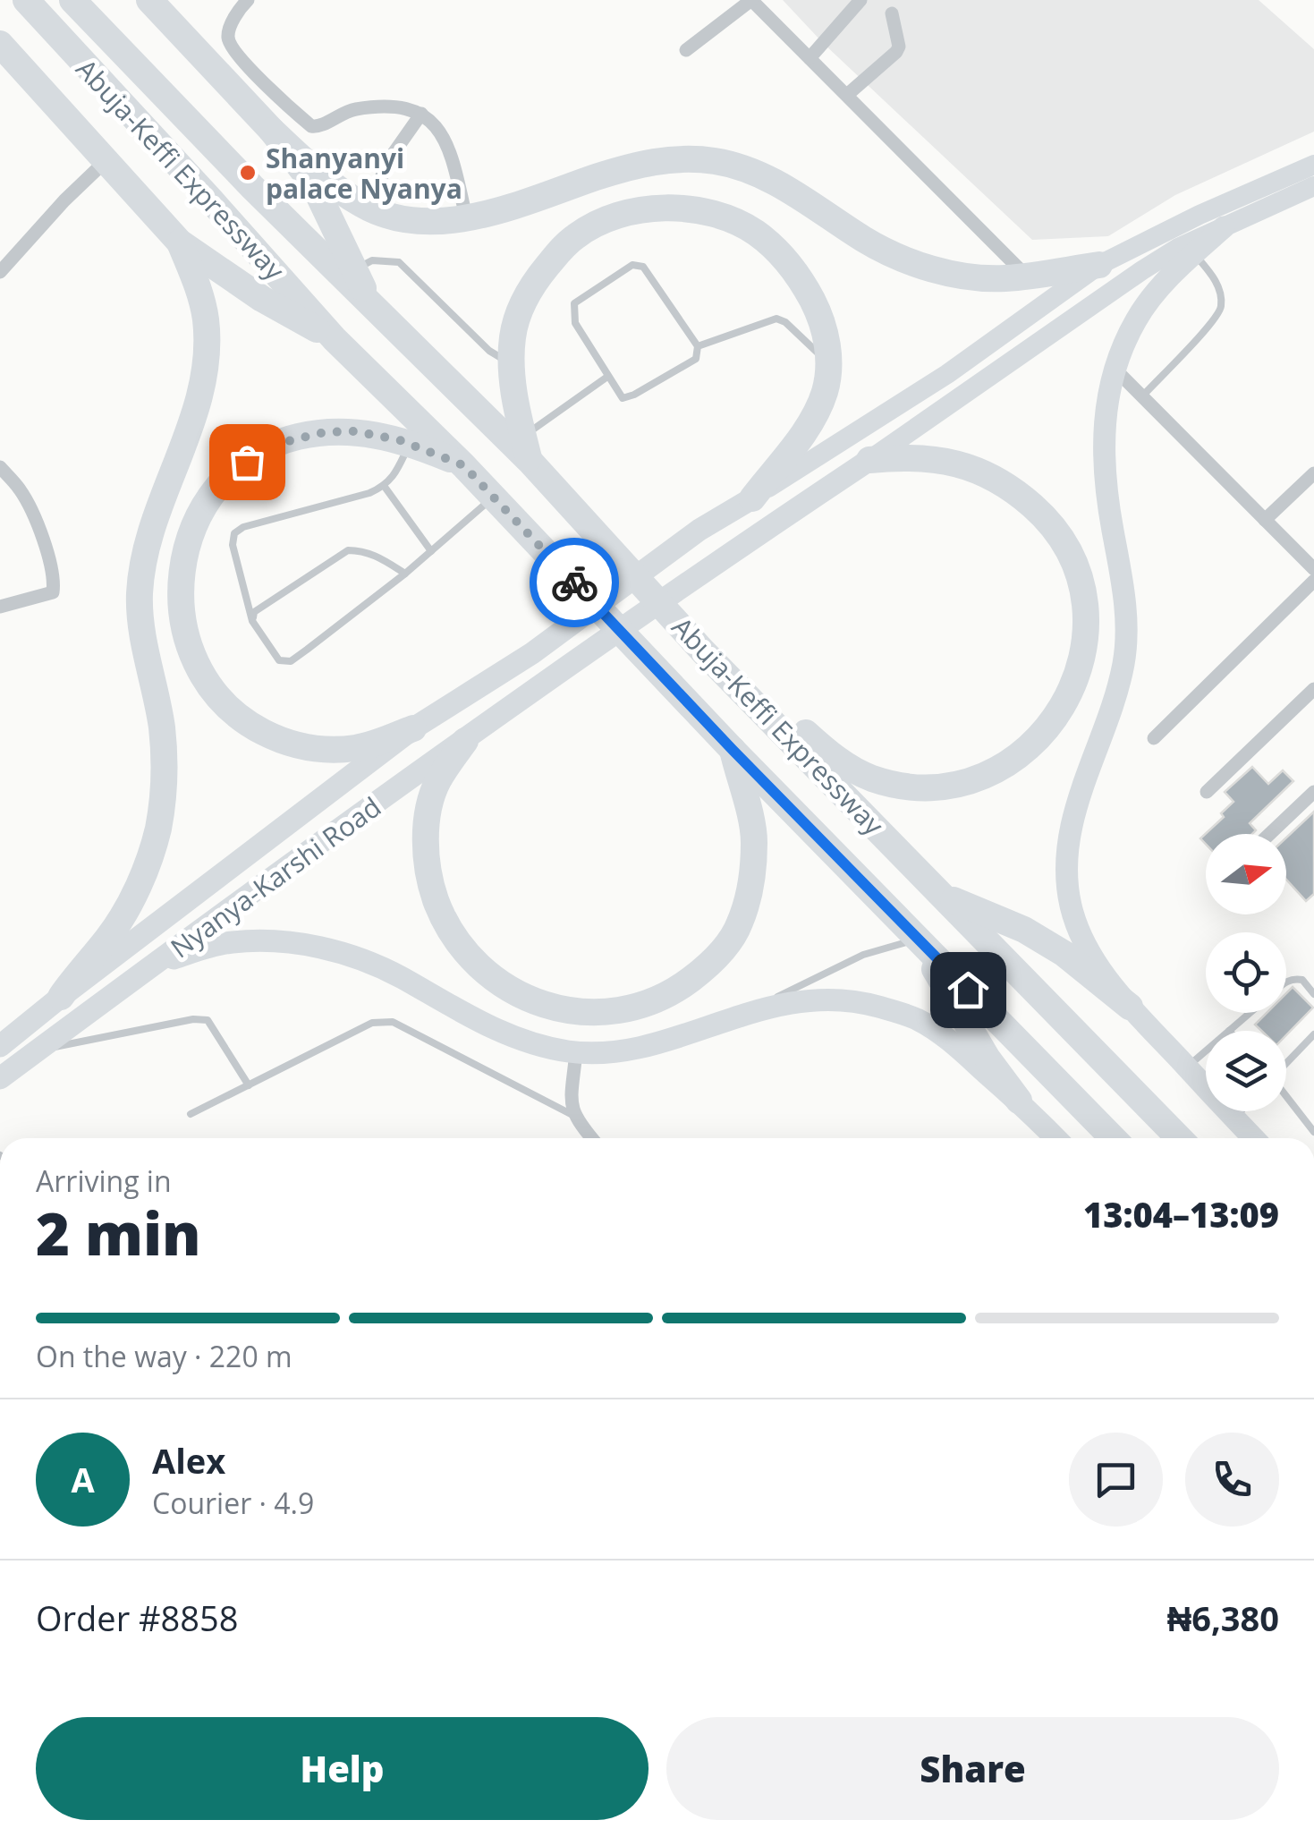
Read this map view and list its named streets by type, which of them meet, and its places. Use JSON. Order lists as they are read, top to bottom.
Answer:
{
  "streets": {
    "highway": ["Abuja-Keffi Expressway"],
    "main road": ["Nyanya-Karshi Road"]
  },
  "places": ["Shanyanyi palace Nyanya"],
  "north": "right",
  "page": {
    "heading": ["2 min", "Arriving in", "13:04–13:09"],
    "panel": [
      "Alex",
      "Courier · 4.9",
      "Order #8858",
      "₦6,380"
    ],
    "bar": "On the way · 220 m",
    "round": "A",
    "buttons": ["Help", "Share"]
  }
}
